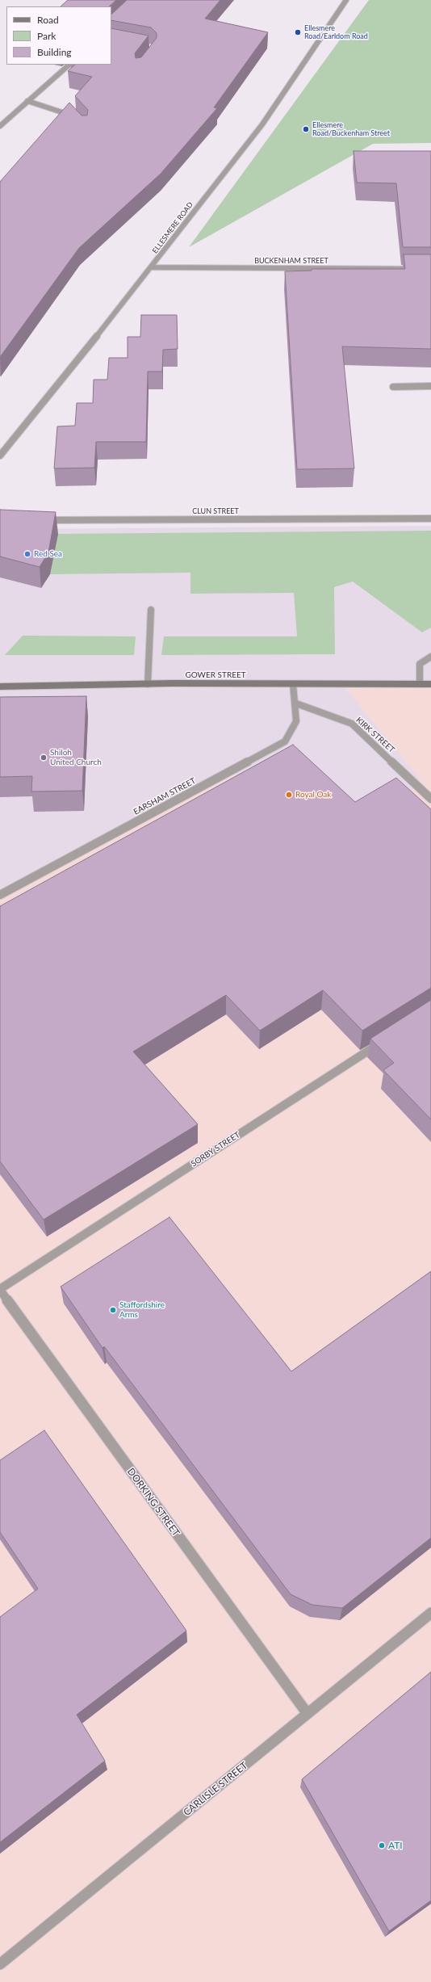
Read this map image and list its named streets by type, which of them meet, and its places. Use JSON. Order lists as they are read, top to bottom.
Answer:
{
  "streets": {
    "main road": ["GOWER STREET"],
    "street": [
      "ELLESMERE ROAD",
      "BUCKENHAM STREET",
      "CLUN STREET",
      "KIRK STREET",
      "EARSHAM STREET",
      "SORBY STREET",
      "DORKING STREET",
      "CARLISLE STREET"
    ]
  },
  "crossings": [
    ["ELLESMERE ROAD", "BUCKENHAM STREET"],
    ["GOWER STREET", "EARSHAM STREET"],
    ["KIRK STREET", "EARSHAM STREET"],
    ["SORBY STREET", "DORKING STREET"],
    ["DORKING STREET", "CARLISLE STREET"]
  ],
  "places": [
    "Ellesmere Road/Earldom Road",
    "Ellesmere Road/Buckenham Street",
    "Red Sea",
    "Shiloh United Church",
    "Royal Oak",
    "Staffordshire Arms",
    "ATI"
  ],
  "legend": ["Road", "Park", "Building"]
}
